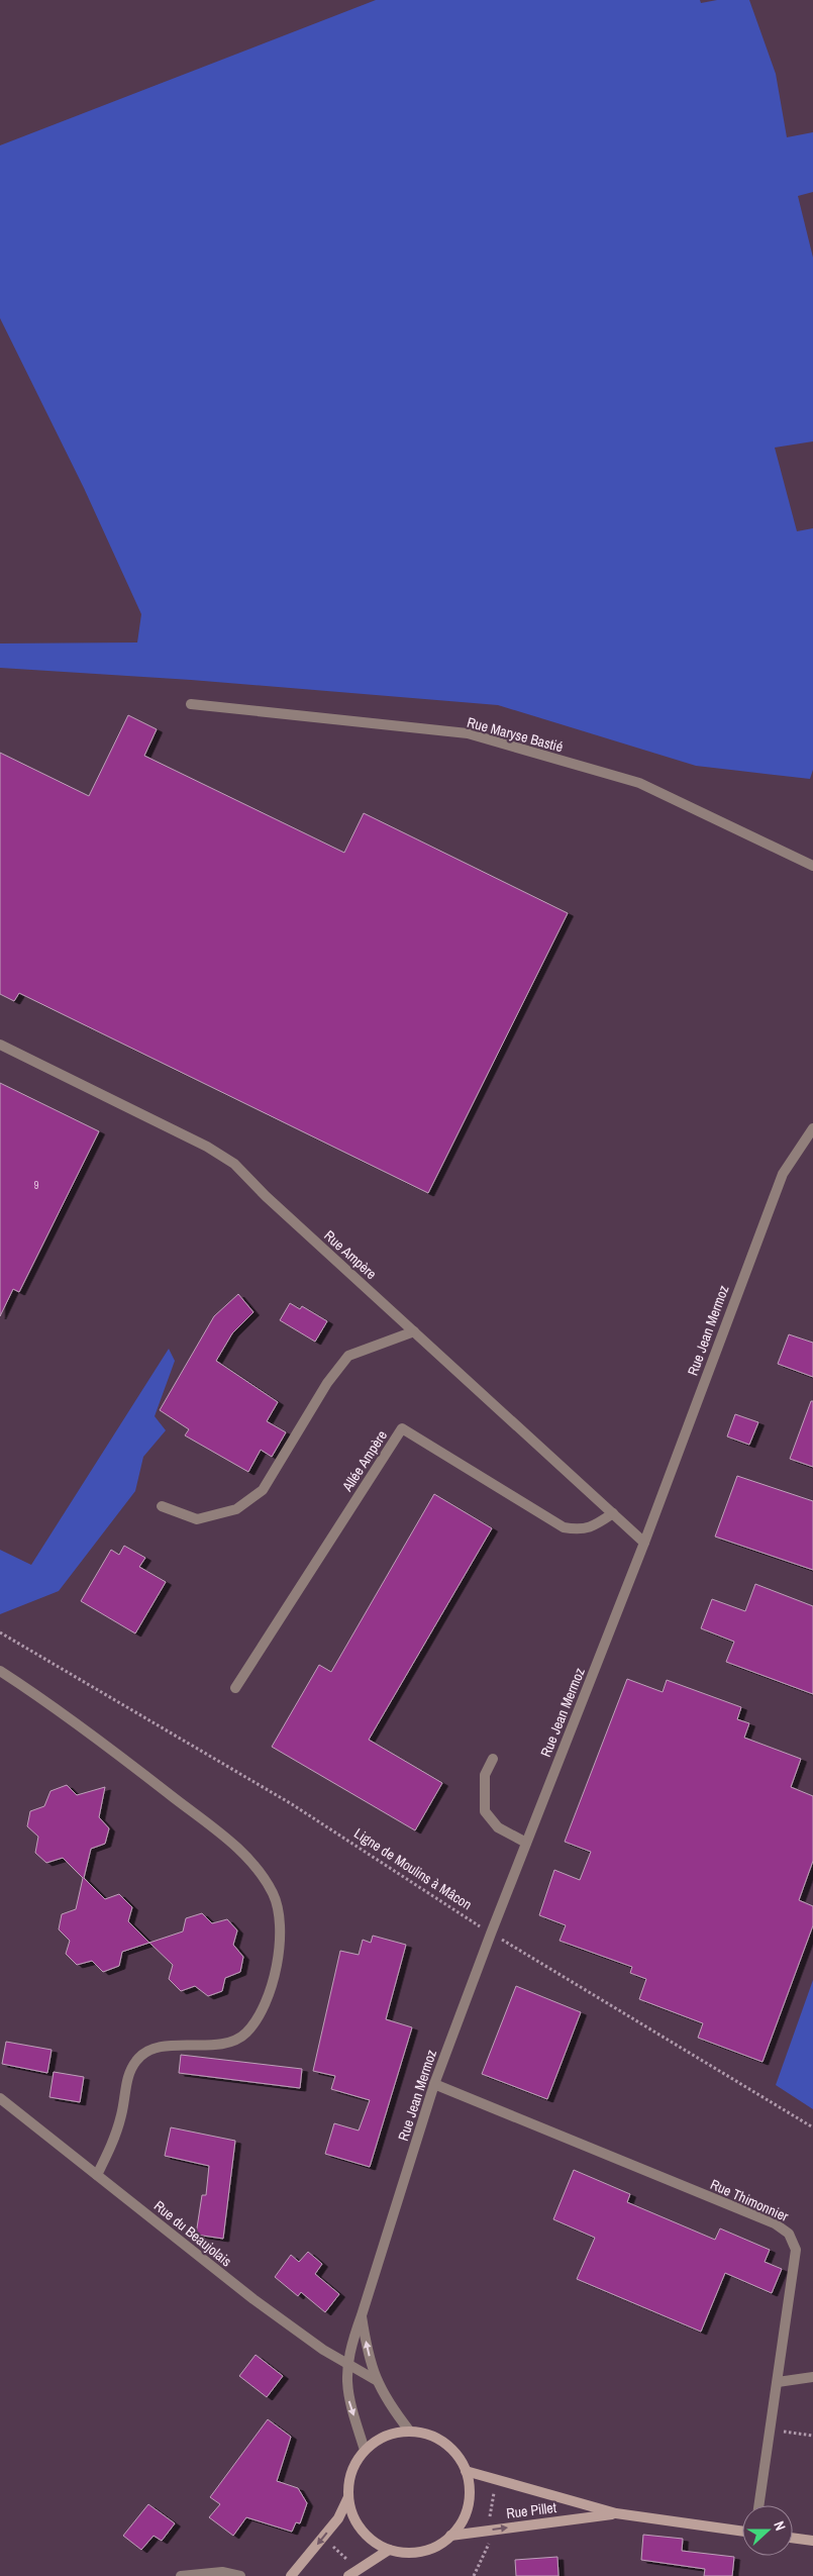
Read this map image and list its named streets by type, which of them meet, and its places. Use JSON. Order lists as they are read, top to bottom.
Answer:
{
  "streets": {
    "street": [
      "Rue Maryse Bastié",
      "Rue Ampère",
      "Rue Jean Mermoz",
      "Allée Ampère",
      "Rue Thimonnier",
      "Rue du Beaujolais",
      "Rue Pillet"
    ],
    "path": ["Ligne de Moulins à Mâcon"]
  },
  "crossings": [
    ["Rue Ampère", "Rue Jean Mermoz"],
    ["Rue Ampère", "Allée Ampère"],
    ["Rue Jean Mermoz", "Ligne de Moulins à Mâcon"],
    ["Rue Jean Mermoz", "Rue Thimonnier"],
    ["Rue Jean Mermoz", "Rue du Beaujolais"],
    ["Rue Jean Mermoz", "Rue Pillet"]
  ],
  "house_numbers": ["9"],
  "north": "right"
}
